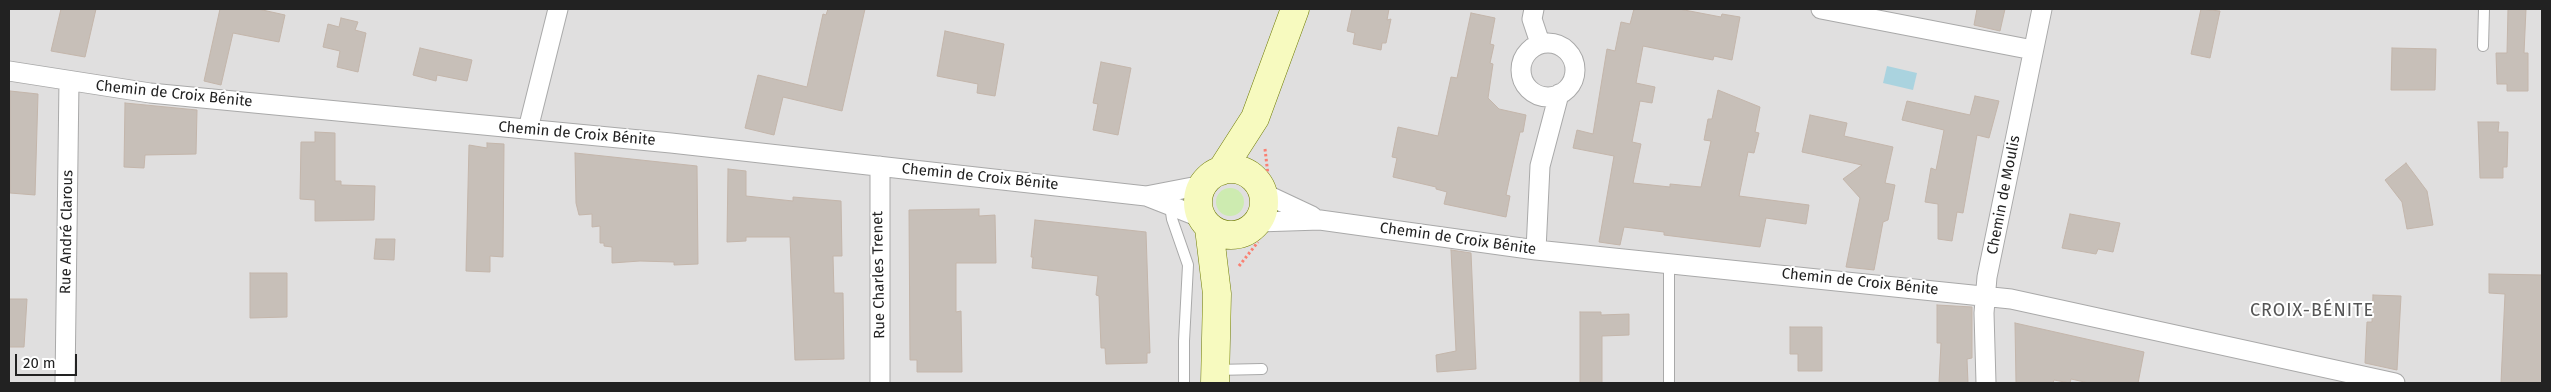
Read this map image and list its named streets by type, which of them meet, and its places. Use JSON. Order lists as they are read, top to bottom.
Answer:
{
  "streets": {
    "street": [
      "Chemin de Croix Bénite",
      "Chemin de Moulis",
      "Rue André Clarous",
      "Rue Charles Trenet"
    ]
  },
  "crossings": [
    ["Chemin de Croix Bénite", "Chemin de Moulis"],
    ["Chemin de Croix Bénite", "Rue André Clarous"],
    ["Chemin de Croix Bénite", "Rue Charles Trenet"]
  ],
  "districts": ["CROIX-BÉNITE"],
  "scale_bar": "20 m"
}
